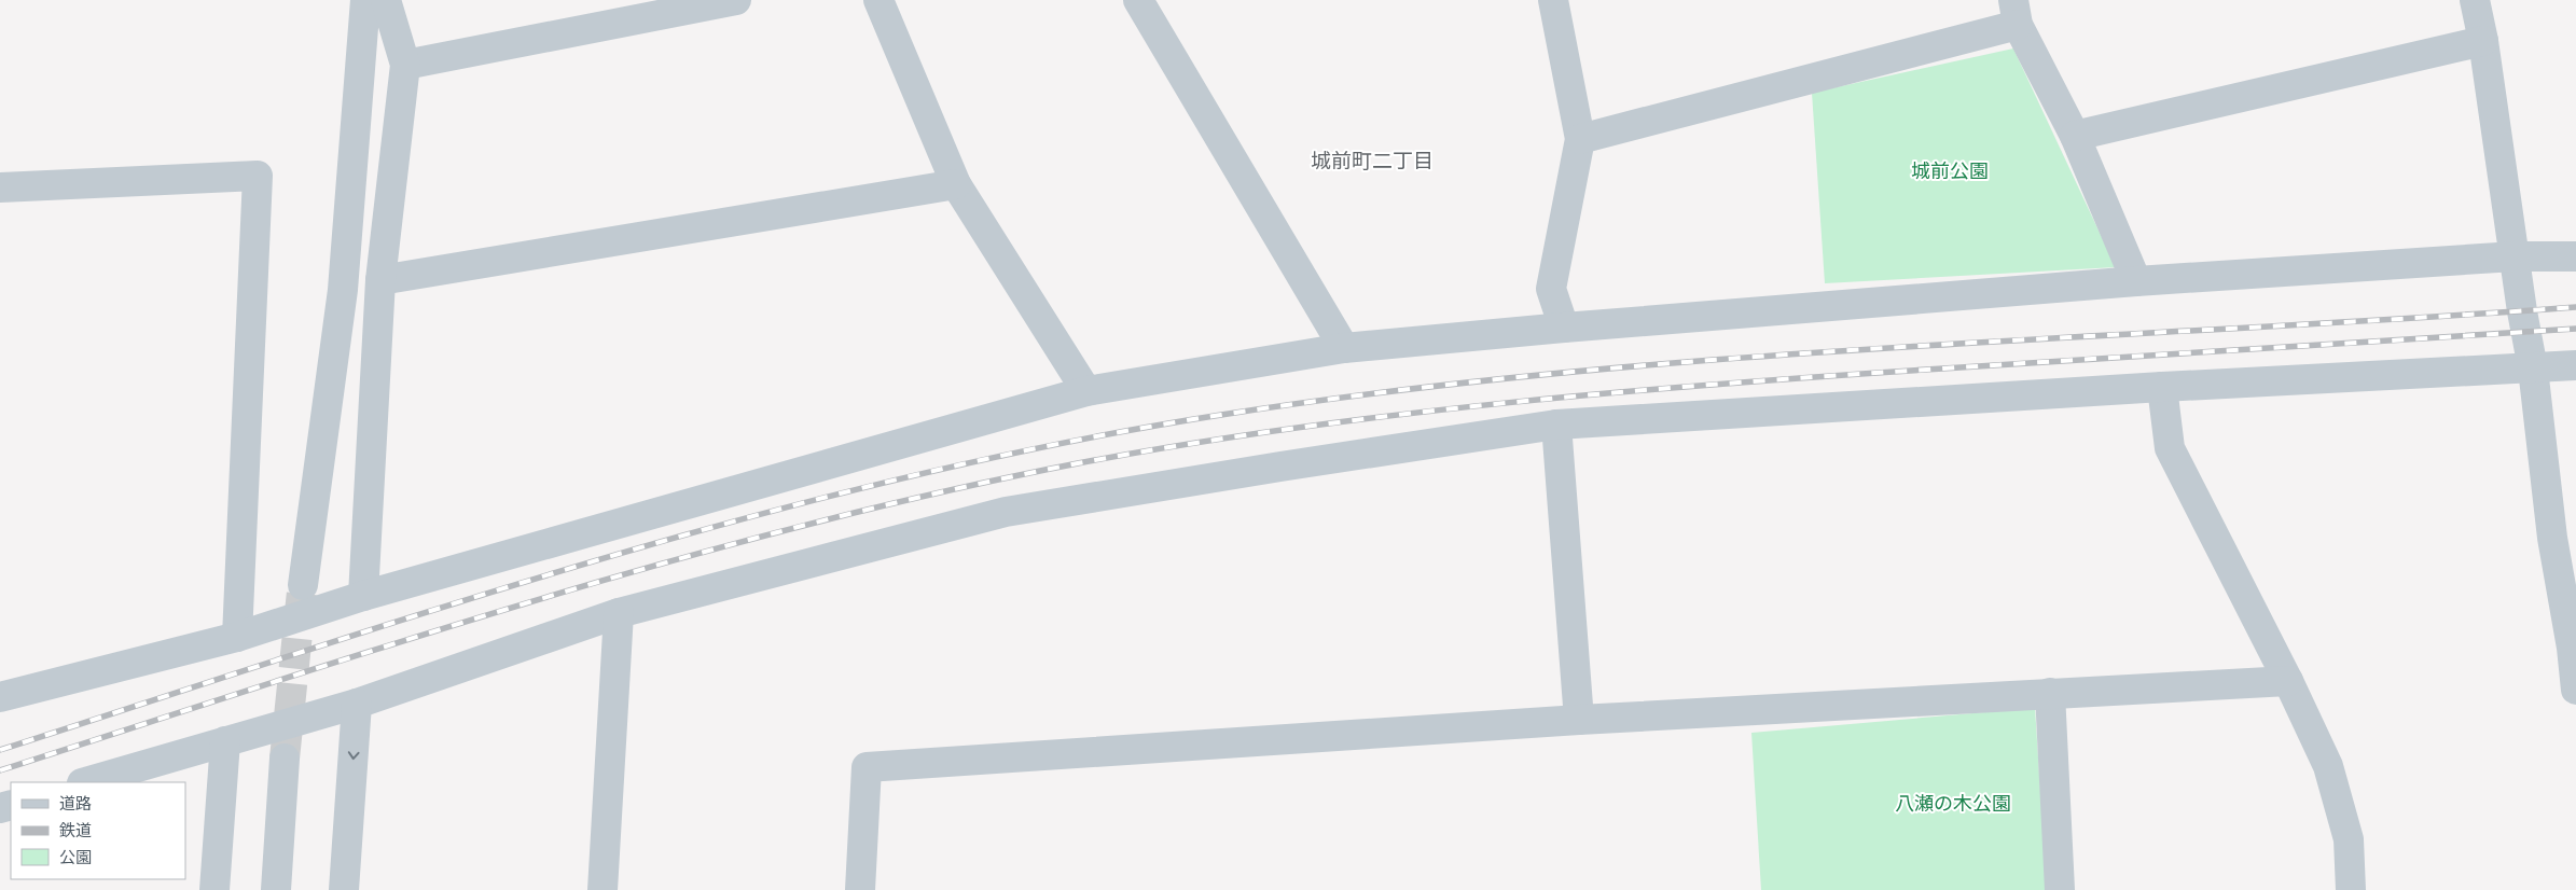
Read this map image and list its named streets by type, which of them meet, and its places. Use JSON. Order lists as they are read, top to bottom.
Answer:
{
  "districts": ["城前町二丁目"],
  "parks": ["城前公園", "八瀬の木公園"],
  "legend": ["道路", "鉄道", "公園"]
}
